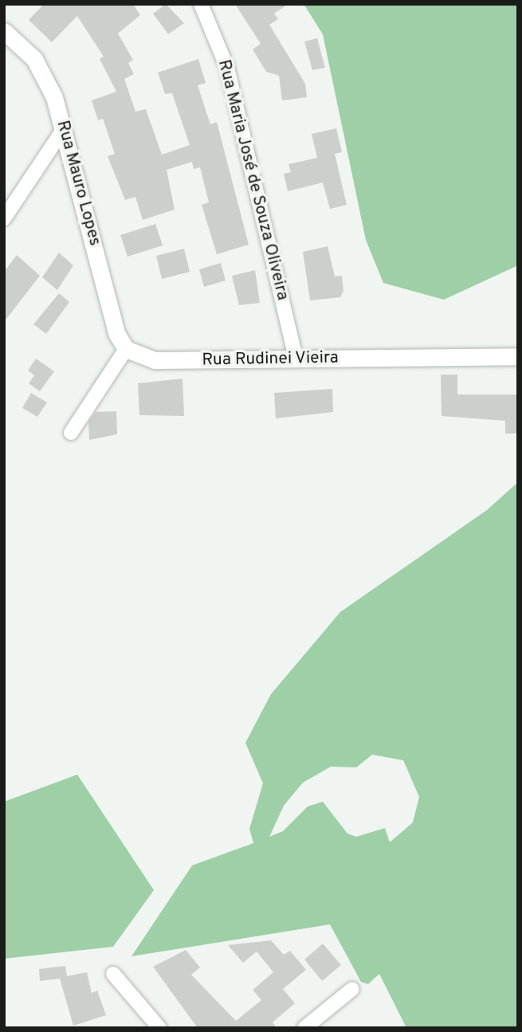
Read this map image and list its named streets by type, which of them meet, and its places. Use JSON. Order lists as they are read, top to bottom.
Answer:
{
  "streets": {
    "street": ["Rua Maria José de Souza Oliveira", "Rua Mauro Lopes", "Rua Rudinei Vieira"]
  },
  "crossings": [
    ["Rua Maria José de Souza Oliveira", "Rua Rudinei Vieira"],
    ["Rua Mauro Lopes", "Rua Rudinei Vieira"]
  ]
}
